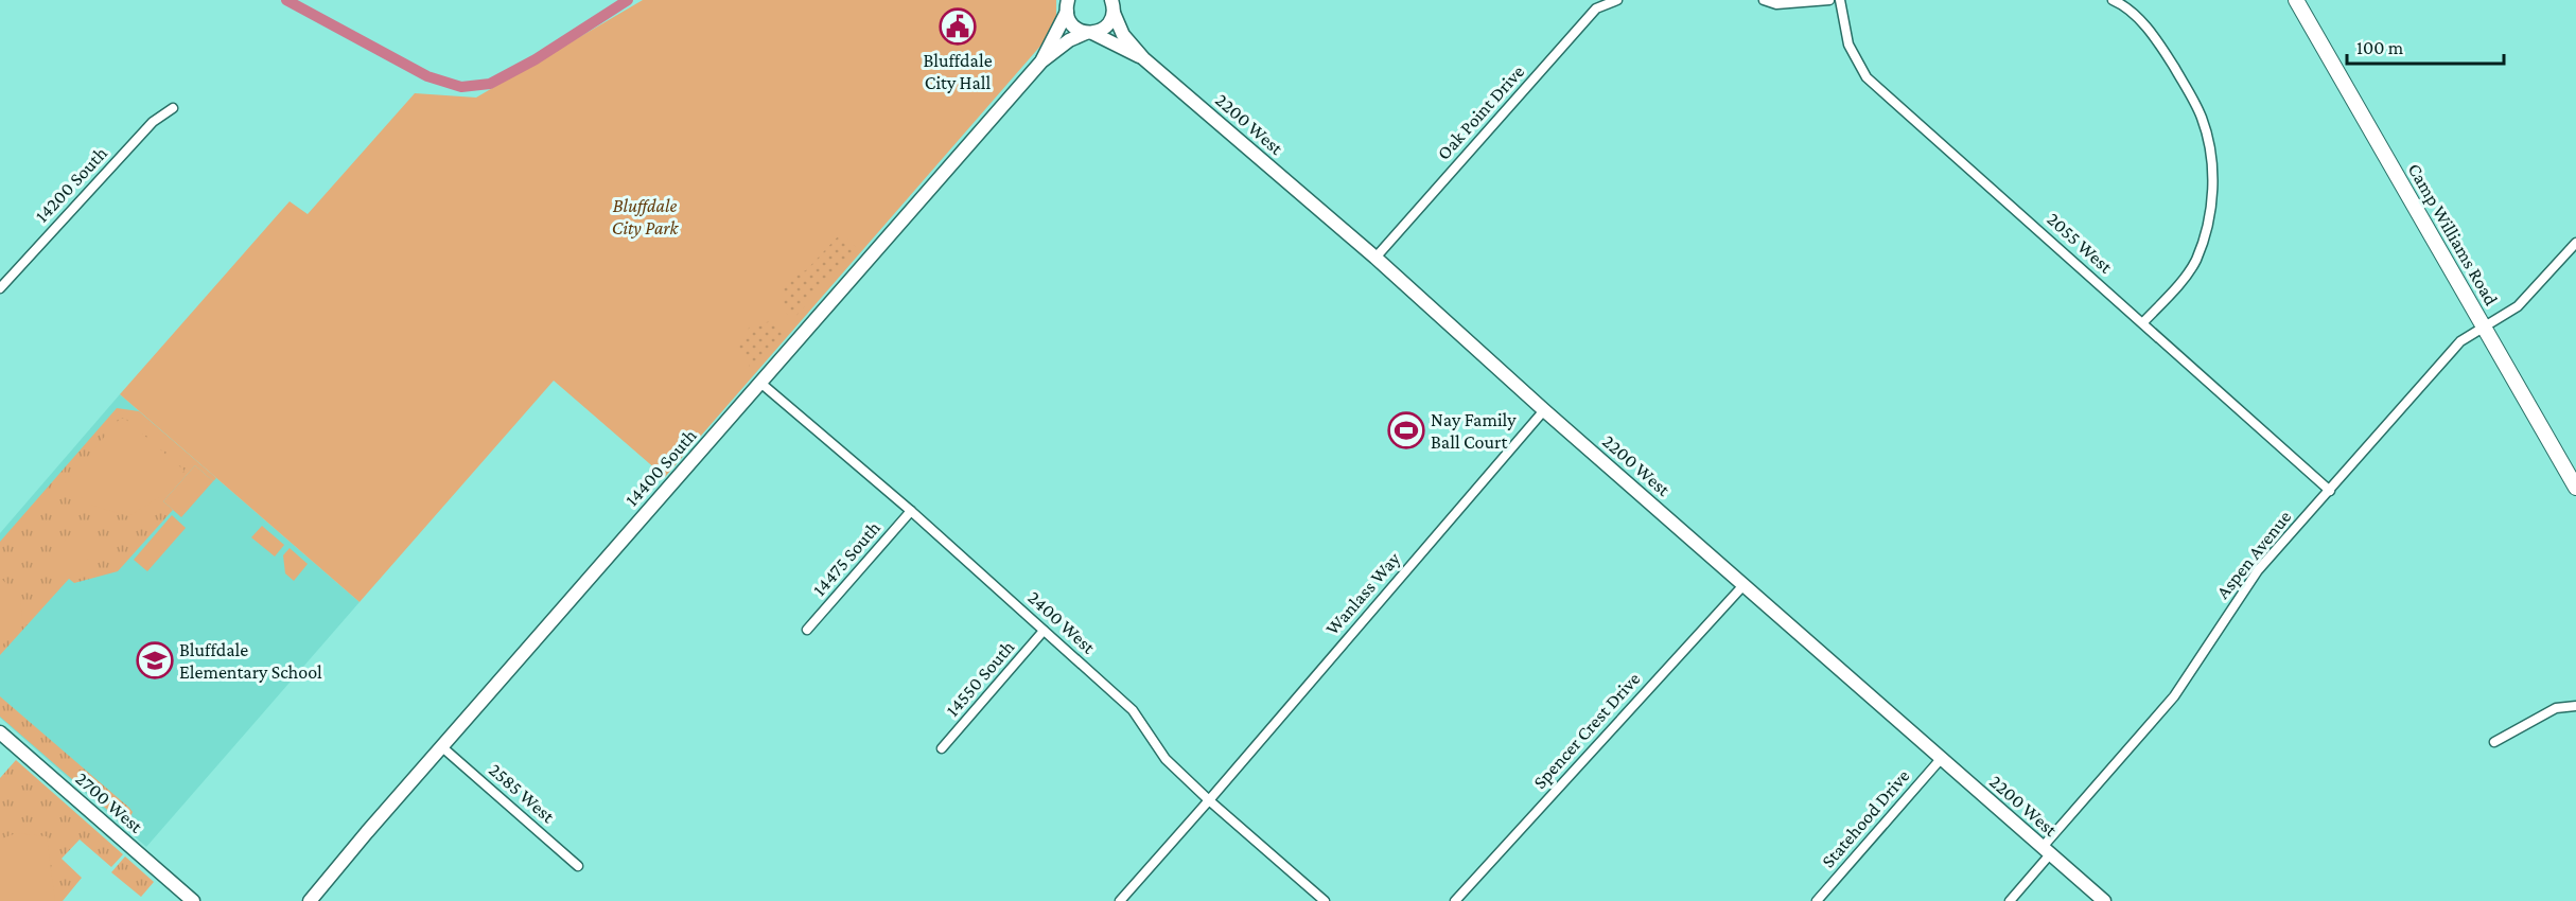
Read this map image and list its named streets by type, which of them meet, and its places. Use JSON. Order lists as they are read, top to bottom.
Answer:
{
  "streets": {
    "main road": [
      "2200 West",
      "Camp Williams Road",
      "14400 South",
      "2700 West"
    ],
    "street": [
      "Oak Point Drive",
      "14200 South",
      "2055 West",
      "Aspen Avenue",
      "14475 South",
      "Wanlass Way",
      "2400 West",
      "14550 South",
      "Spencer Crest Drive",
      "2585 West",
      "Statehood Drive"
    ]
  },
  "crossings": [
    ["Oak Point Drive", "2200 West"],
    ["2200 West", "14400 South"],
    ["2200 West", "Aspen Avenue"],
    ["2200 West", "Wanlass Way"],
    ["2200 West", "Spencer Crest Drive"],
    ["2200 West", "Statehood Drive"],
    ["Camp Williams Road", "Aspen Avenue"],
    ["2055 West", "Aspen Avenue"],
    ["14400 South", "2400 West"],
    ["14400 South", "2585 West"],
    ["14475 South", "2400 West"],
    ["Wanlass Way", "2400 West"],
    ["2400 West", "14550 South"]
  ],
  "parks": ["Bluffdale City Park"],
  "places": {
    "public building": ["Bluffdale City Hall"],
    "sports": ["Nay Family Ball Court"],
    "school or university": ["Bluffdale Elementary School"]
  },
  "scale_bar": "100 m"
}
